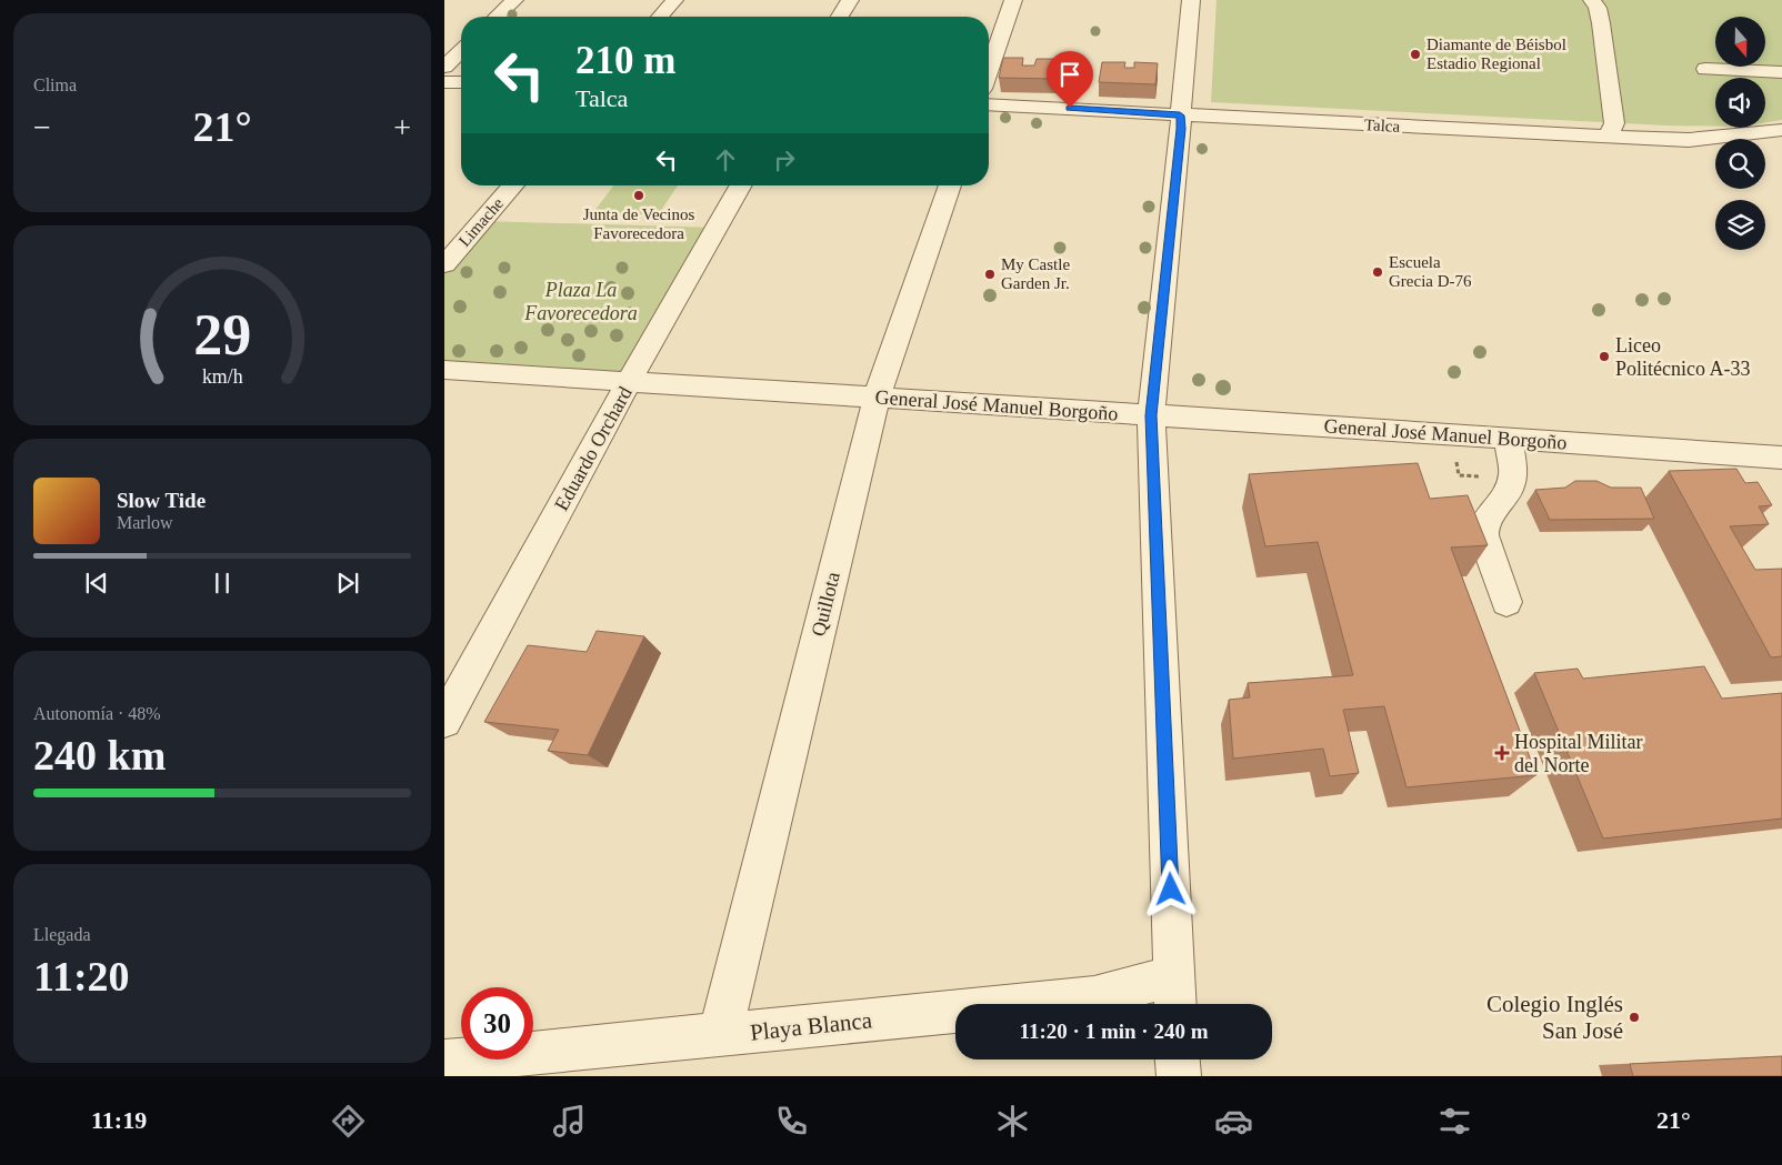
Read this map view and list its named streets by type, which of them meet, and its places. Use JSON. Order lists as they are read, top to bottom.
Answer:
{
  "streets": {
    "street": [
      "Talca",
      "Limache",
      "General José Manuel Borgoño",
      "Eduardo Orchard",
      "Quillota",
      "Playa Blanca"
    ]
  },
  "crossings": [
    ["General José Manuel Borgoño", "Eduardo Orchard"],
    ["General José Manuel Borgoño", "Quillota"],
    ["Quillota", "Playa Blanca"]
  ],
  "parks": ["Plaza La Favorecedora"],
  "places": {
    "other": [
      "Diamante de Béisbol Estadio Regional",
      "Junta de Vecinos Favorecedora",
      "Escuela Grecia D-76",
      "My Castle Garden Jr.",
      "Liceo Politécnico A-33",
      "Colegio Inglés San José"
    ],
    "health": ["Hospital Militar del Norte"]
  },
  "north": "bottom",
  "page": {
    "tile": [
      "Clima",
      ["Autonomía · 48%", "240 km"],
      ["Llegada", "11:20"]
    ],
    "turn": ["210 m", "Talca"],
    "heat": ["−", "21°", "+"],
    "song": ["Slow Tide", "Marlow"],
    "limit": "30",
    "trip": "11:20 · 1 min · 240 m",
    "tabs": ["11:19", "21°"],
    "gauge": ["29", "km/h"]
  }
}
